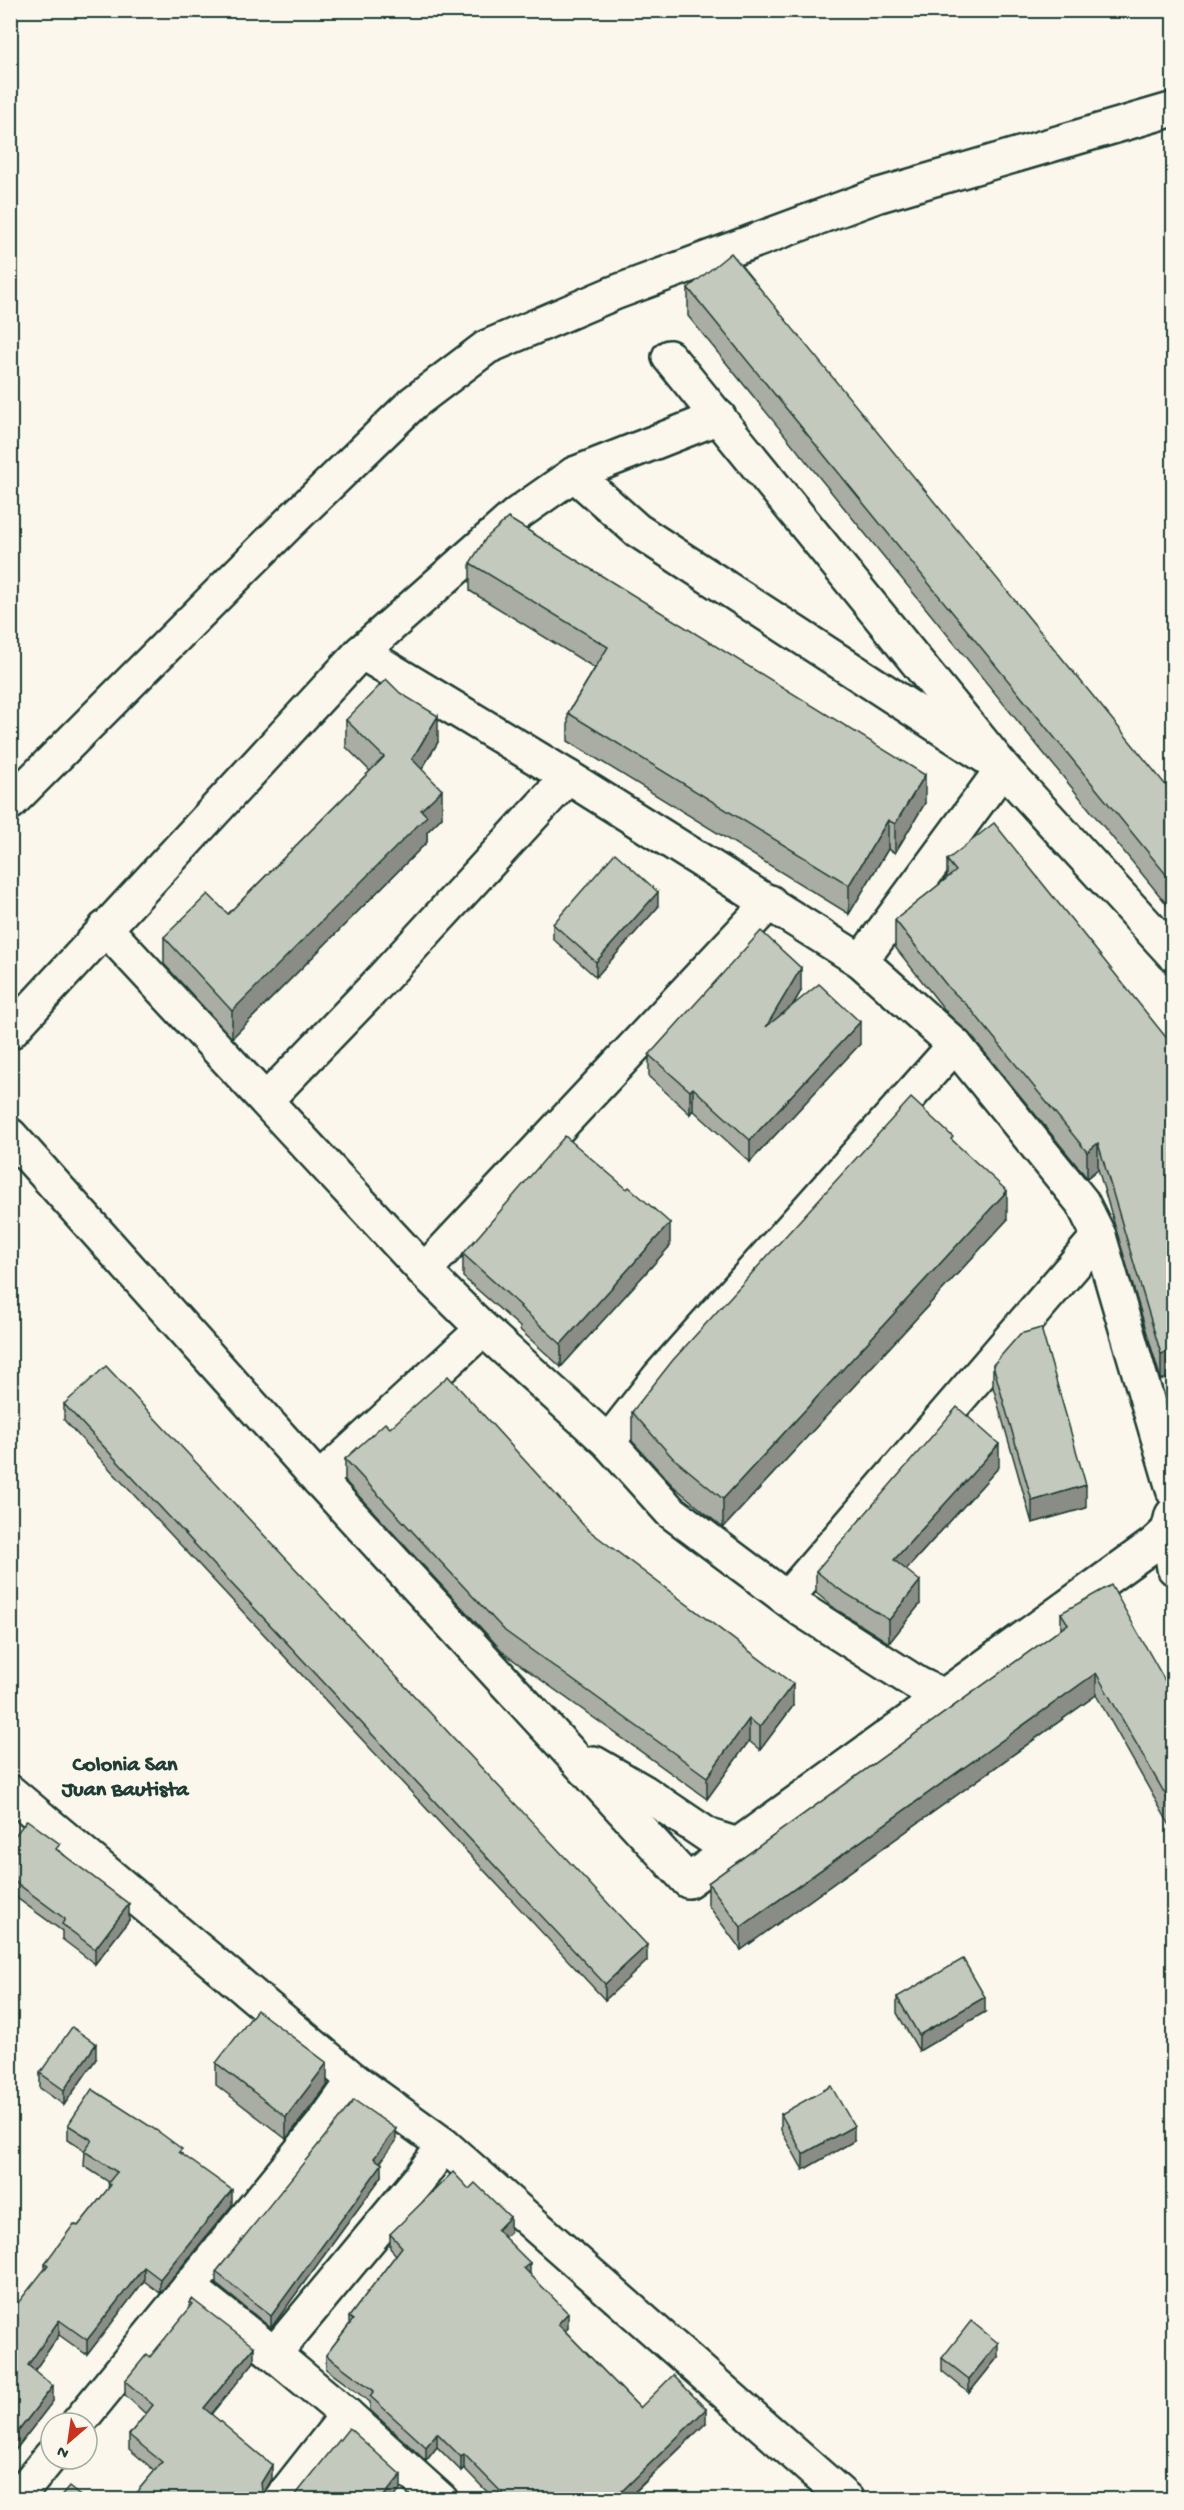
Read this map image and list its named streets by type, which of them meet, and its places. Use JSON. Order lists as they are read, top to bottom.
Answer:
{
  "districts": ["Colonia San Juan Bautista"],
  "north": "bottom left"
}
